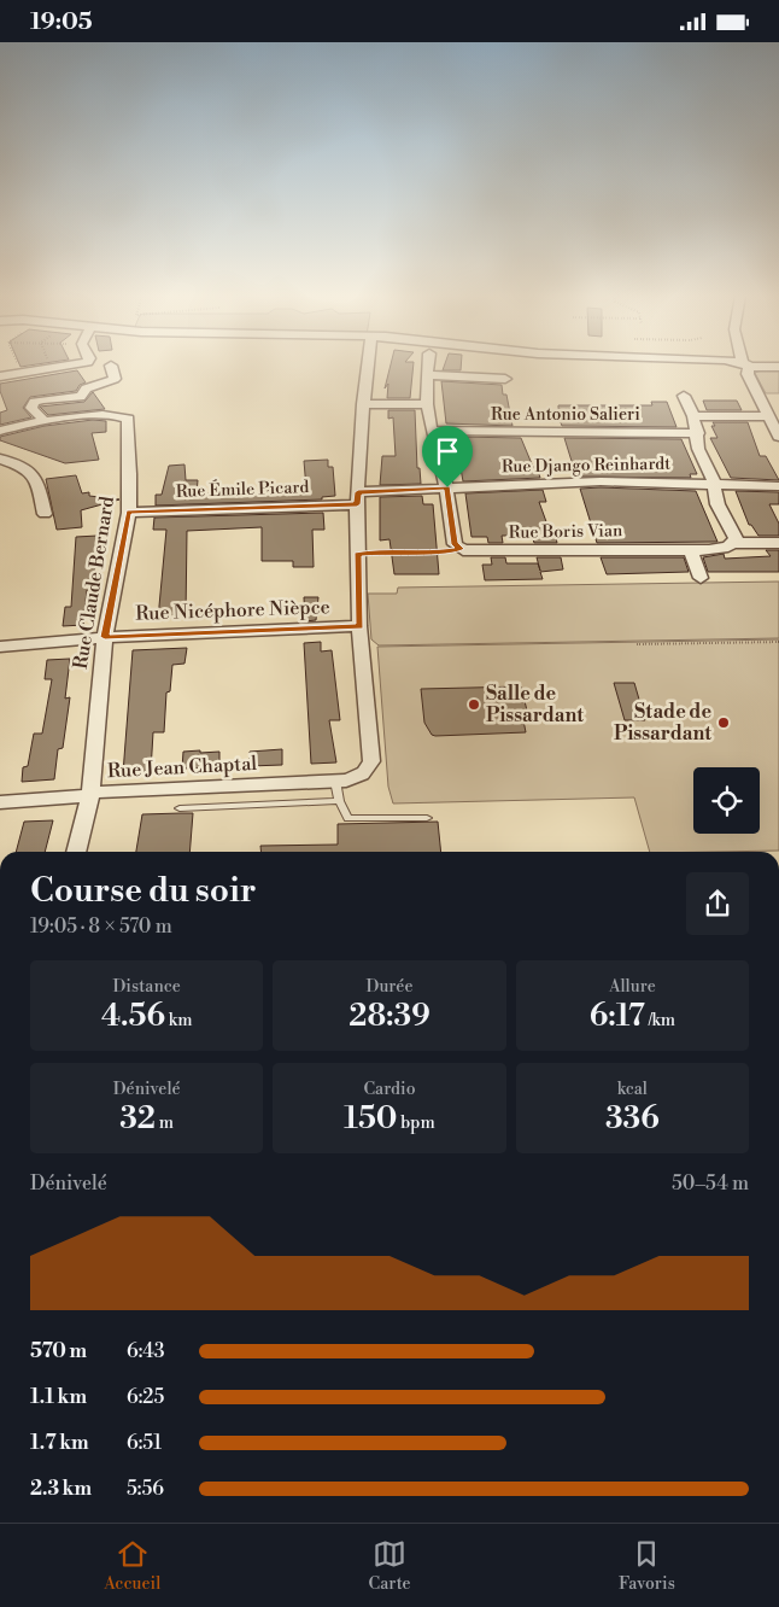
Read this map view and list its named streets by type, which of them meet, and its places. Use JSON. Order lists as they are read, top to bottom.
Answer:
{
  "streets": {
    "street": [
      "Rue Antonio Salieri",
      "Rue Django Reinhardt",
      "Rue Émile Picard",
      "Rue Boris Vian",
      "Rue Claude Bernard",
      "Rue Nicéphore Nièpce",
      "Rue Jean Chaptal"
    ]
  },
  "crossings": [
    ["Rue Django Reinhardt", "Rue Émile Picard"],
    ["Rue Émile Picard", "Rue Claude Bernard"],
    ["Rue Claude Bernard", "Rue Nicéphore Nièpce"],
    ["Rue Claude Bernard", "Rue Jean Chaptal"],
    ["Rue Nicéphore Nièpce", "Rue Jean Chaptal"]
  ],
  "places": ["Salle de Pissardant", "Stade de Pissardant"],
  "page": {
    "status": "19:05",
    "heading": ["Course du soir", "19:05 · 8 × 570 m"],
    "stats": [
      ["Distance", "4.56 km"],
      ["Durée", "28:39"],
      ["Allure", "6:17 /km"],
      ["Dénivelé", "32 m"],
      ["Cardio", "150 bpm"],
      ["kcal", "336"]
    ],
    "chart": ["Dénivelé", "50–54 m"],
    "list": [
      {
        "name": "570 m",
        "note": "6:43"
      },
      {
        "name": "1.1 km",
        "note": "6:25"
      },
      {
        "name": "1.7 km",
        "note": "6:51"
      },
      {
        "name": "2.3 km",
        "note": "5:56"
      }
    ],
    "tabs": ["Accueil", "Carte", "Favoris"]
  }
}
